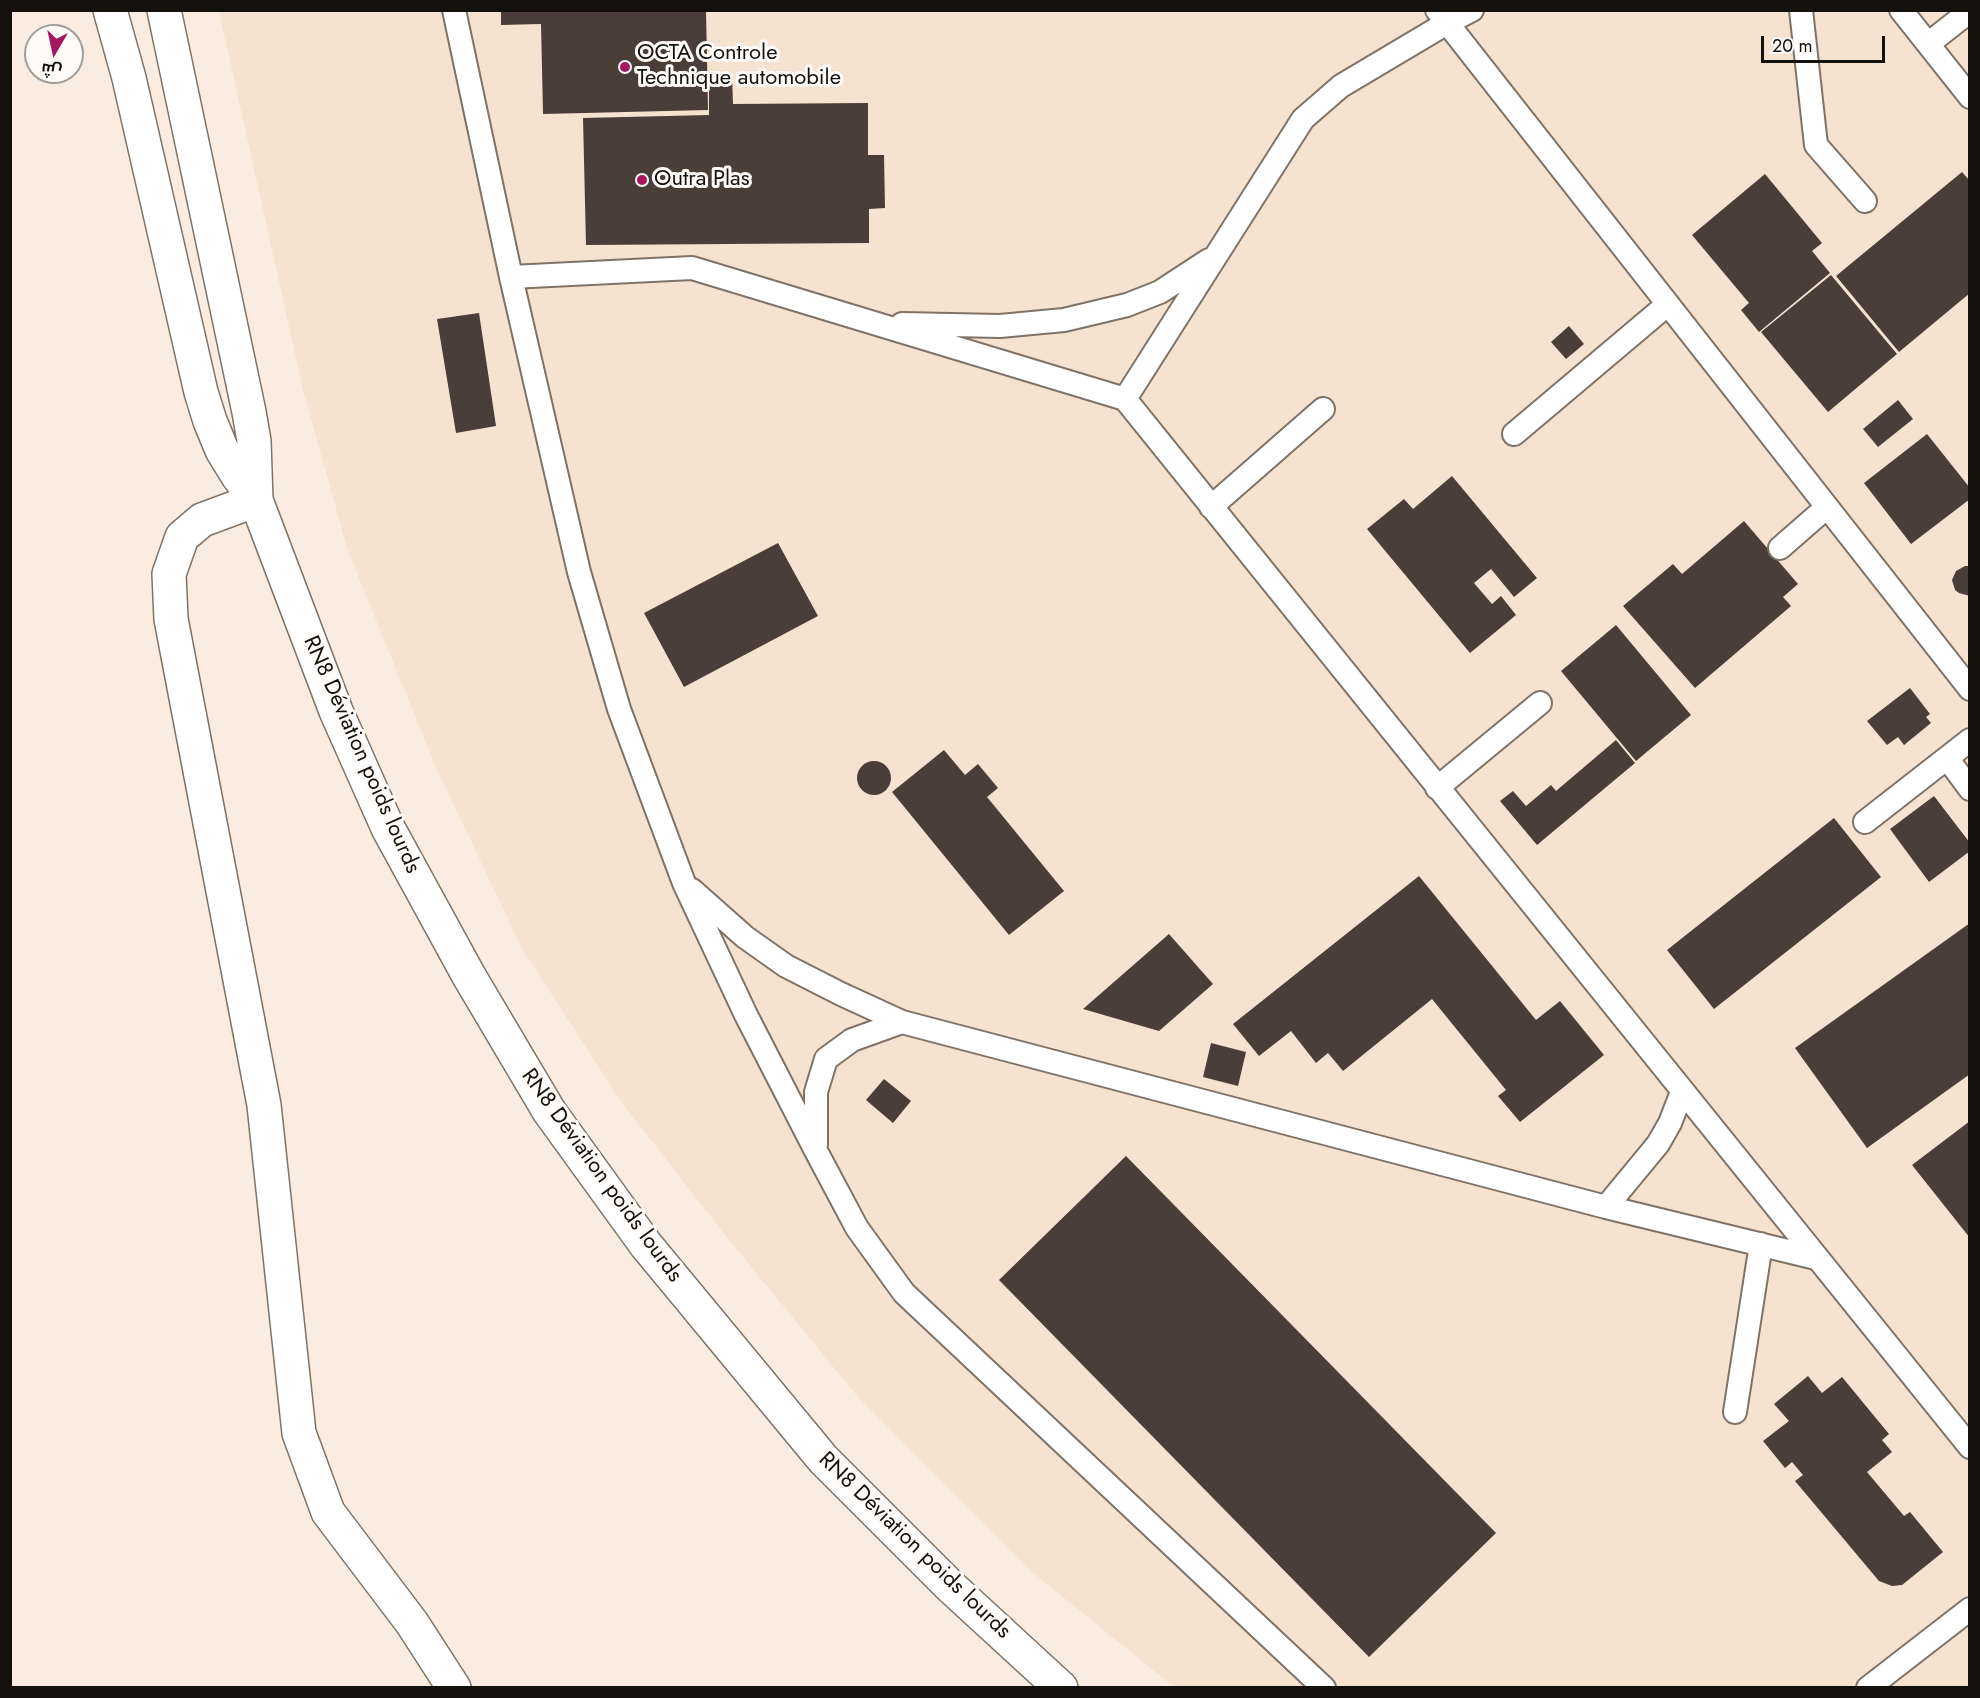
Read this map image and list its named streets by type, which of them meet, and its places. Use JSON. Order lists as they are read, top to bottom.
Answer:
{
  "streets": {
    "main road": ["RN8 Déviation poids lourds"]
  },
  "places": ["OCTA Controle Technique automobile", "Outra Plas"],
  "scale_bar": "20 m",
  "north": "bottom"
}
